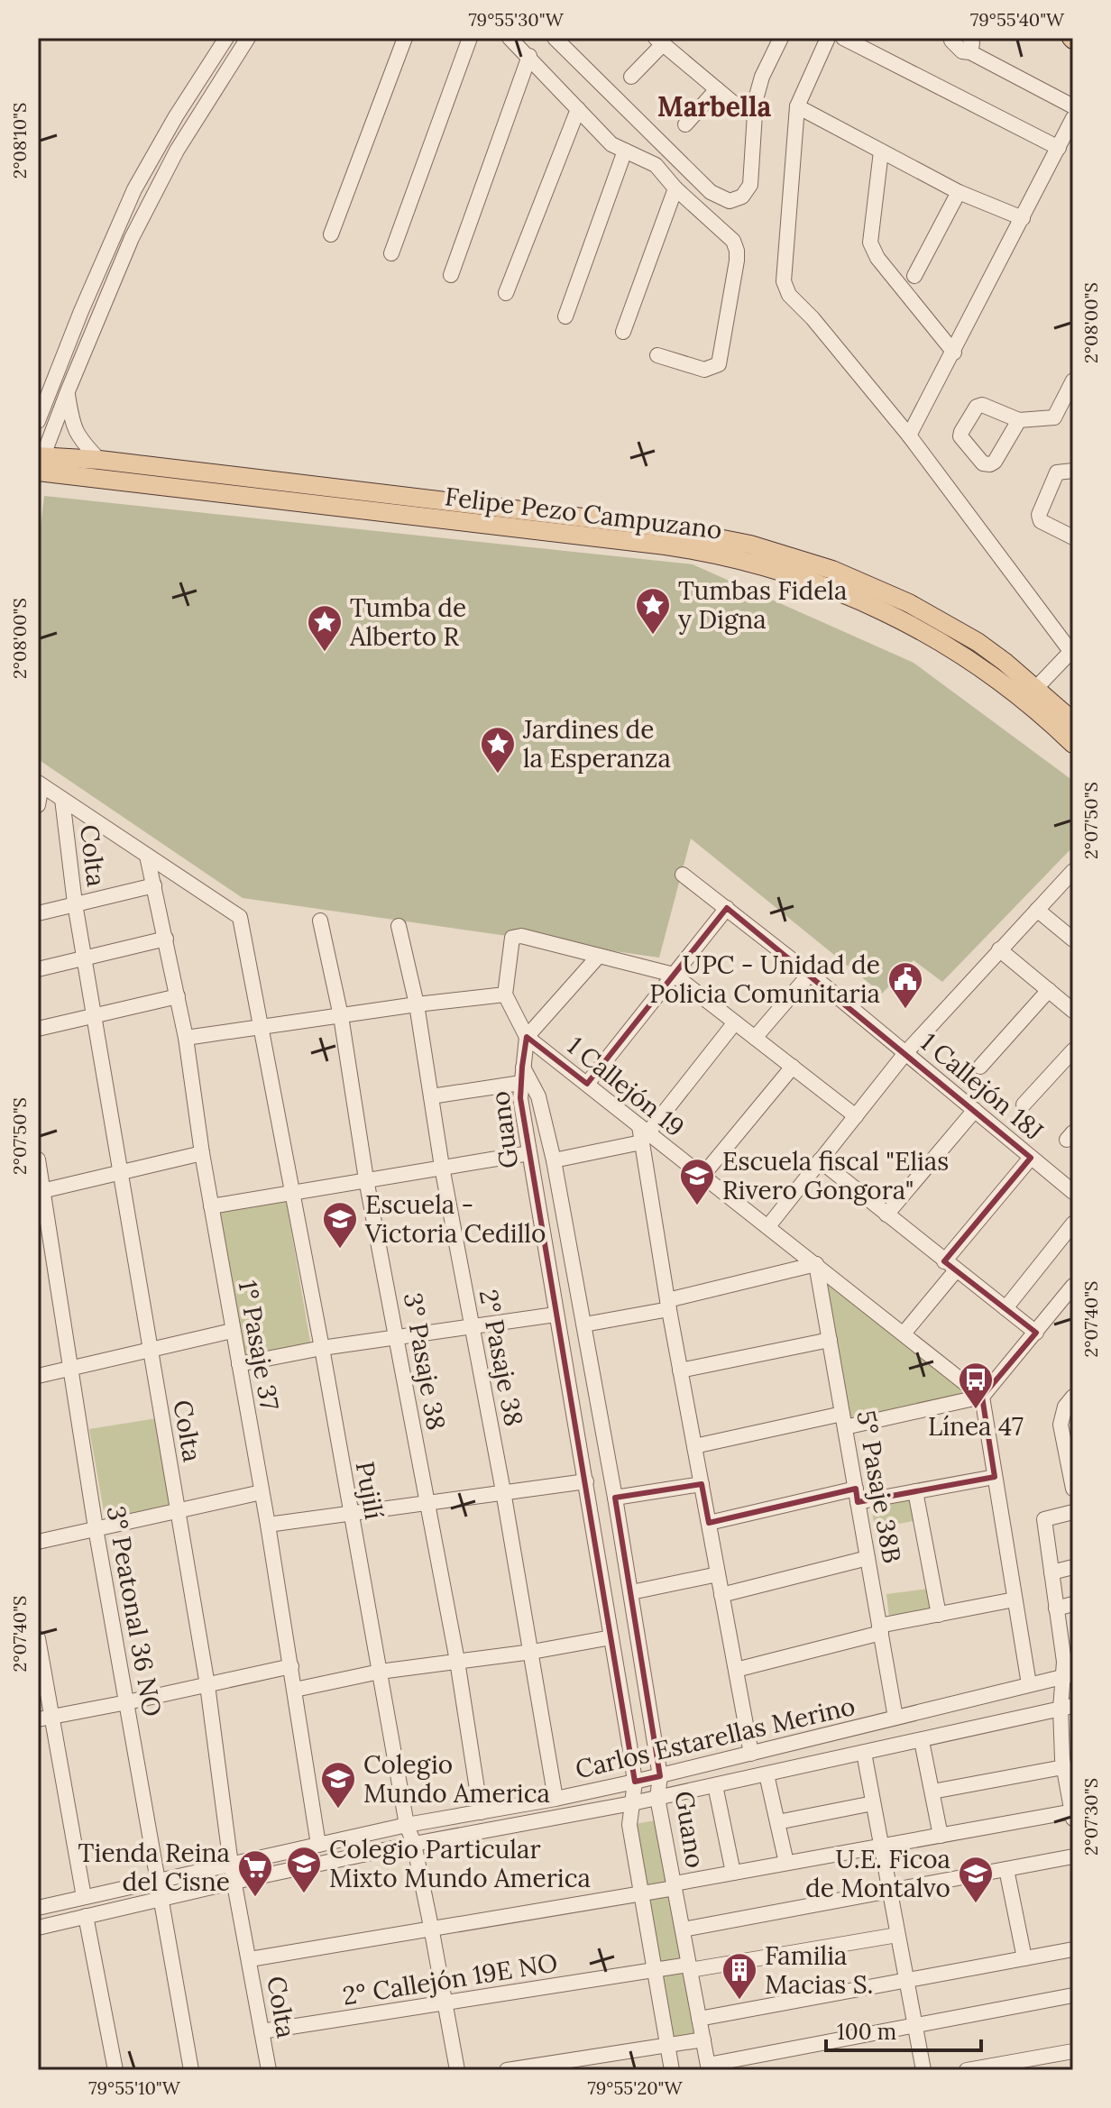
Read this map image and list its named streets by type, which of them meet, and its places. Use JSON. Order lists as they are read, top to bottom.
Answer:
{
  "streets": {
    "main road": ["Felipe Pezo Campuzano"],
    "street": [
      "Colta",
      "1 Callejón 19",
      "1 Callejón 18J",
      "Guano",
      "1° Pasaje 37",
      "2° Pasaje 38",
      "3° Pasaje 38",
      "5° Pasaje 38B",
      "Pujilí",
      "3° Peatonal 36 NO",
      "Carlos Estarellas Merino",
      "2° Callejón 19E NO"
    ]
  },
  "crossings": [
    ["Colta", "Carlos Estarellas Merino"],
    ["Colta", "2° Callejón 19E NO"],
    ["1 Callejón 19", "5° Pasaje 38B"],
    ["Guano", "Carlos Estarellas Merino"],
    ["Guano", "2° Callejón 19E NO"],
    ["1° Pasaje 37", "Pujilí"],
    ["1° Pasaje 37", "Carlos Estarellas Merino"],
    ["2° Pasaje 38", "Carlos Estarellas Merino"],
    ["3° Pasaje 38", "Carlos Estarellas Merino"],
    ["5° Pasaje 38B", "Carlos Estarellas Merino"],
    ["Pujilí", "Carlos Estarellas Merino"],
    ["Pujilí", "2° Callejón 19E NO"],
    ["3° Peatonal 36 NO", "Carlos Estarellas Merino"]
  ],
  "districts": ["Marbella"],
  "places": {
    "place": ["Tumbas Fidela y Digna", "Tumba de Alberto R", "Jardines de la Esperanza"],
    "public building": ["UPC - Unidad de Policia Comunitaria"],
    "school or university": [
      "Escuela fiscal \"Elias Rivero Gongora\"",
      "Escuela - Victoria Cedillo",
      "Colegio Mundo America",
      "Colegio Particular Mixto Mundo America",
      "U.E. Ficoa de Montalvo"
    ],
    "bus stop": ["Línea 47"],
    "supermarket": ["Tienda Reina del Cisne"],
    "building": ["Familia Macias S."]
  },
  "scale_bar": "100 m",
  "coordinates": [
    "79°55'30\"W",
    "79°55'40\"W",
    "2°08'10\"S",
    "2°08'00\"S",
    "2°07'50\"S",
    "2°07'40\"S",
    "2°07'30\"S",
    "79°55'10\"W",
    "79°55'20\"W"
  ]
}
